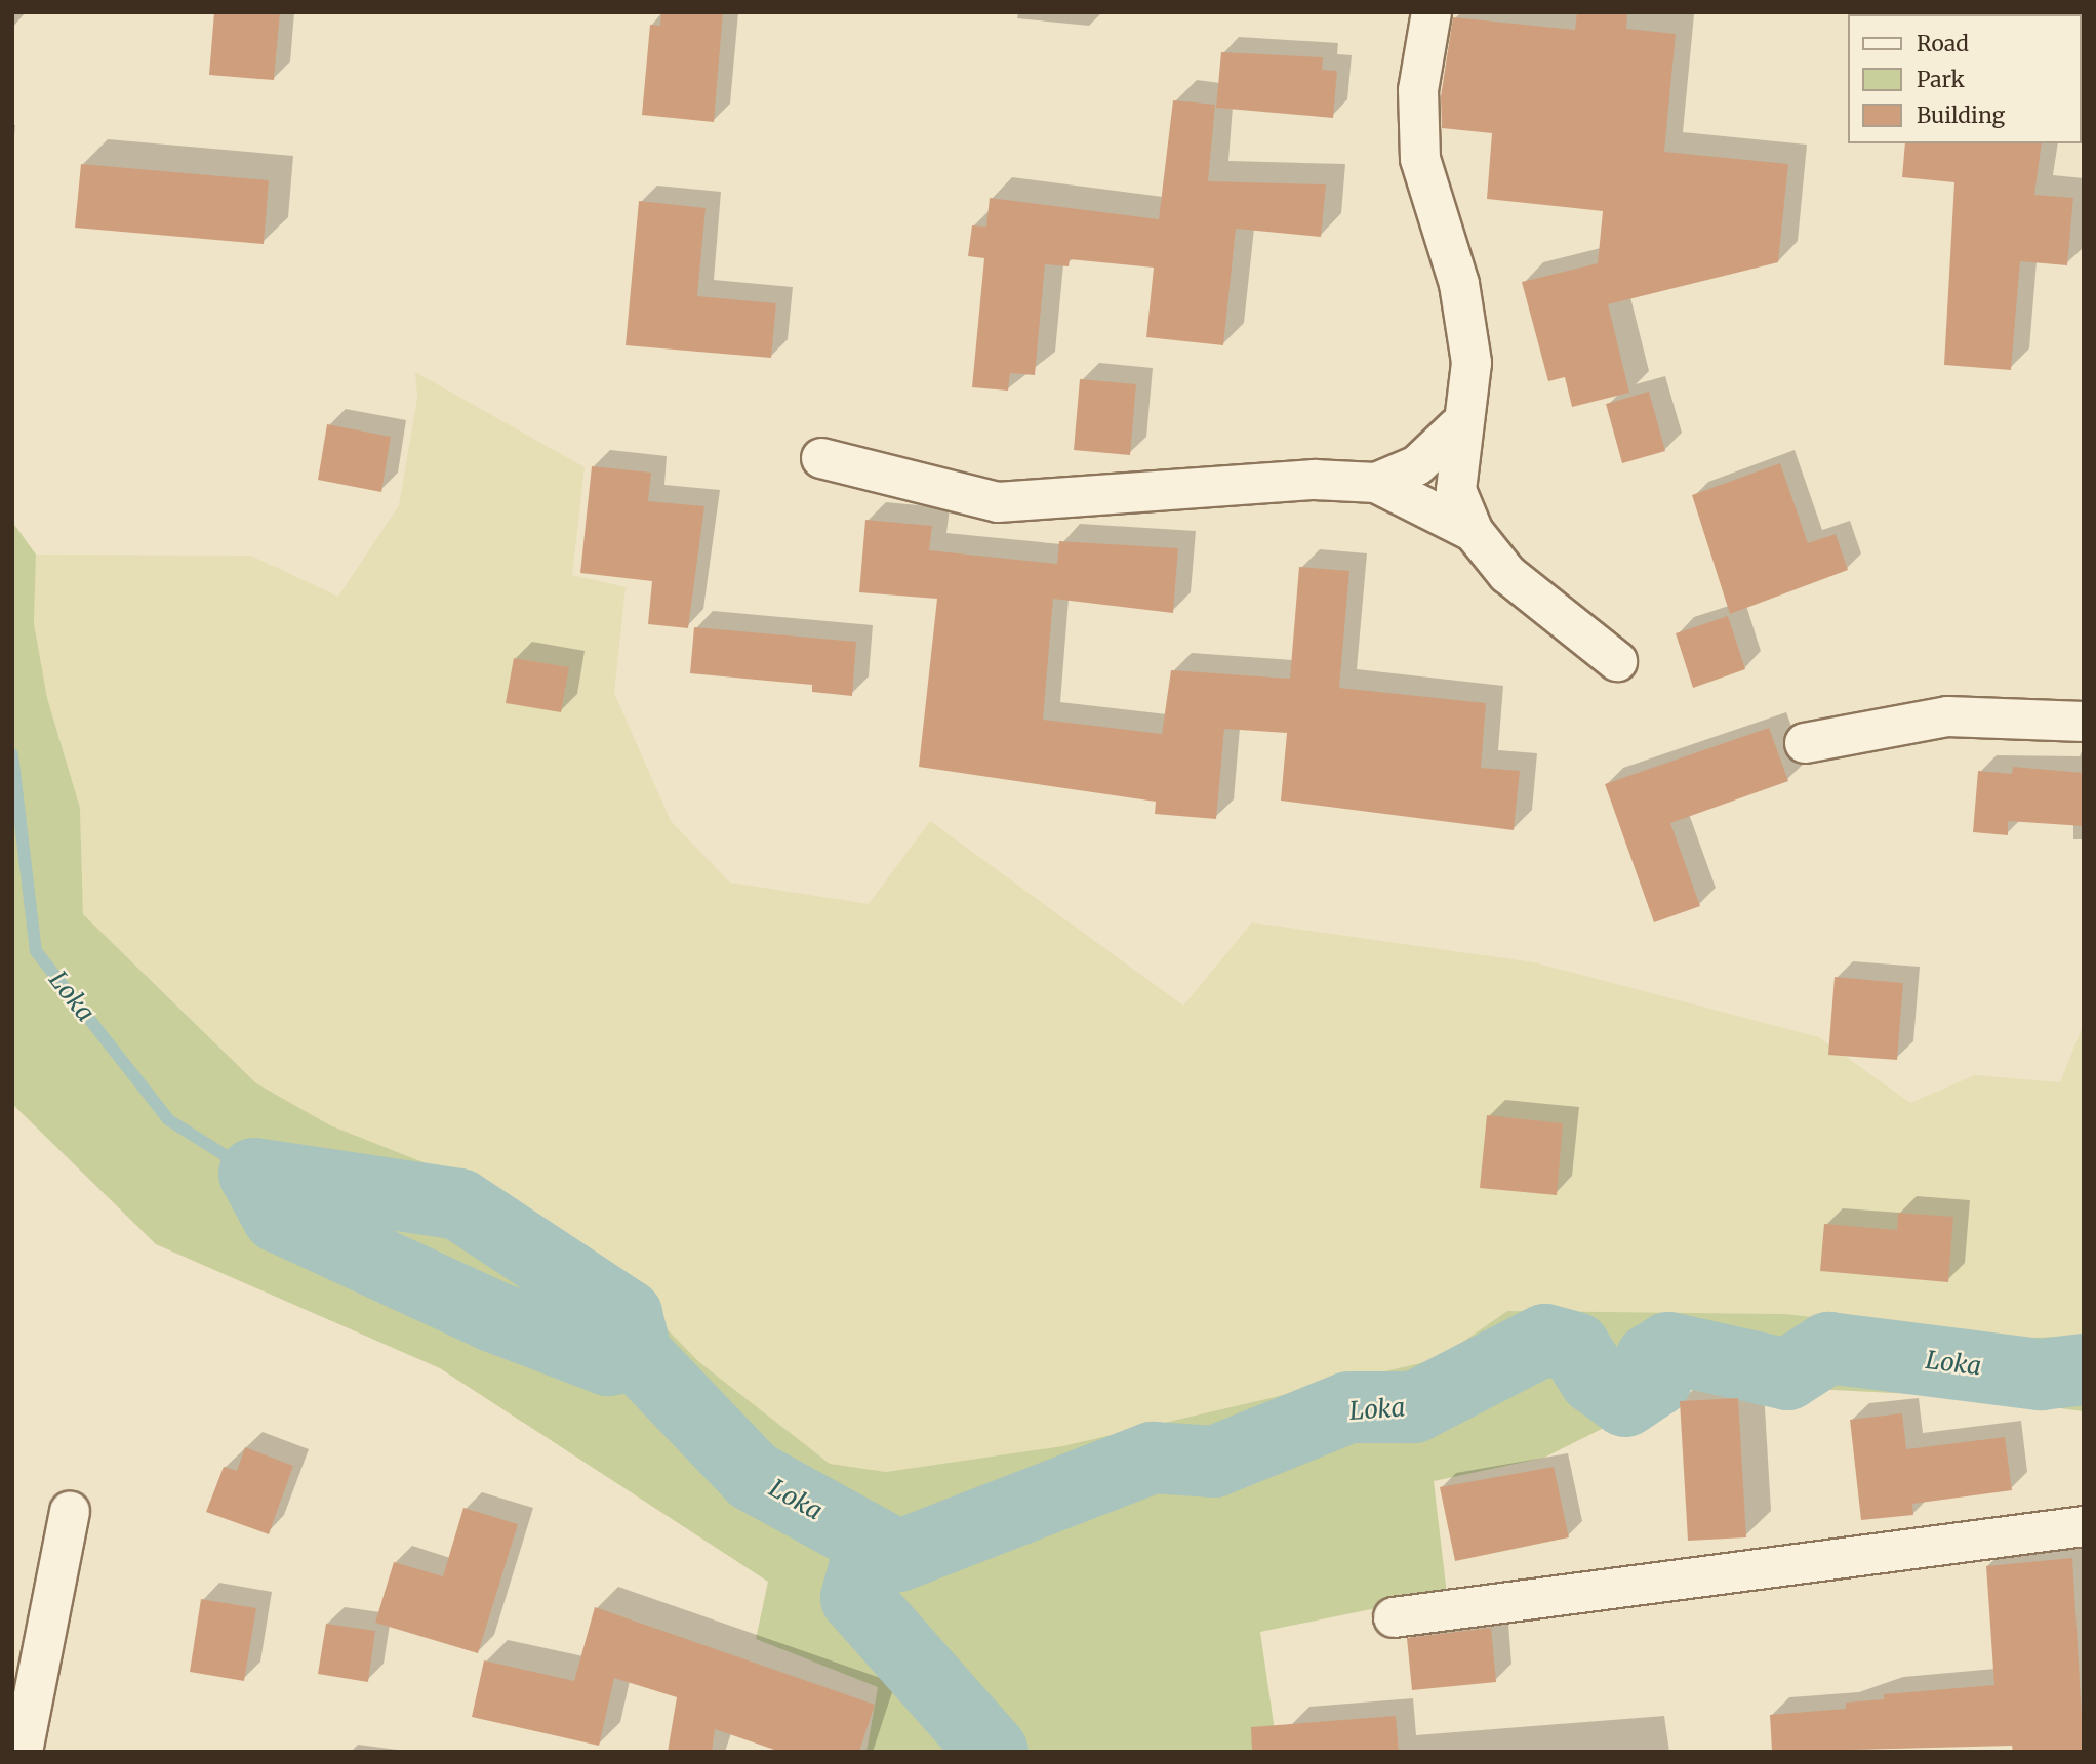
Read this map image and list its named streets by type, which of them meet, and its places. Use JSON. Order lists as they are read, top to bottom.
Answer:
{
  "water": ["Loka"],
  "legend": ["Road", "Park", "Building"]
}
